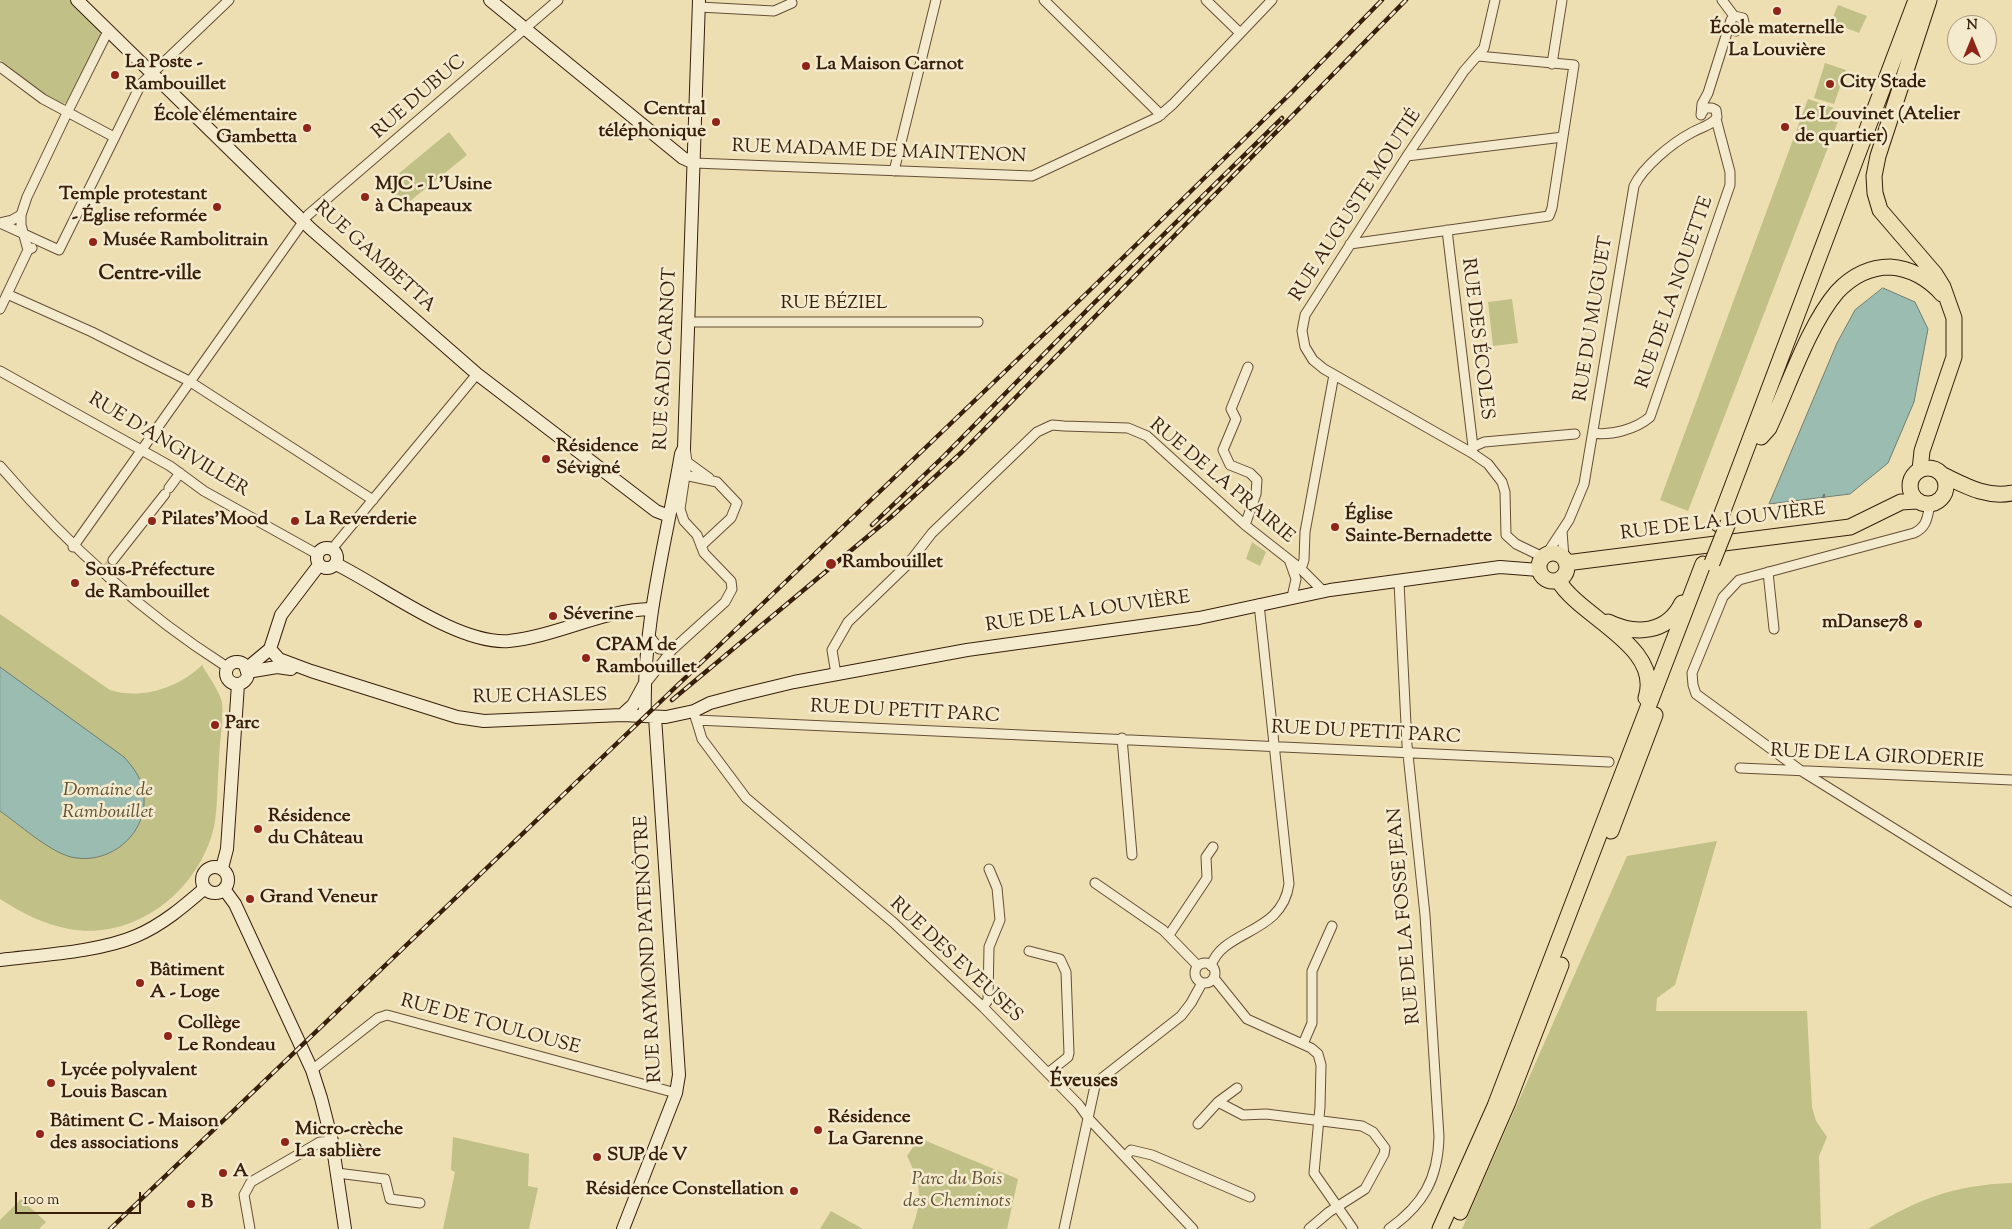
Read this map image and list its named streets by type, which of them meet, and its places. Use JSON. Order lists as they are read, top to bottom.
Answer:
{
  "streets": {
    "main road": [
      "RUE GAMBETTA",
      "RUE SADI CARNOT",
      "RUE DE LA LOUVIÈRE",
      "RUE CHASLES",
      "RUE RAYMOND PATENÔTRE"
    ],
    "street": [
      "RUE DUBUC",
      "RUE MADAME DE MAINTENON",
      "RUE AUGUSTE MOUTIÉ",
      "RUE DE LA NOUETTE",
      "RUE BÉZIEL",
      "RUE DU MUGUET",
      "RUE DES ÉCOLES",
      "RUE D'ANGIVILLER",
      "RUE DE LA PRAIRIE",
      "RUE DU PETIT PARC",
      "RUE DE LA GIRODERIE",
      "RUE DE LA FOSSE JEAN",
      "RUE DES EVEUSES",
      "RUE DE TOULOUSE"
    ]
  },
  "crossings": [
    ["RUE DUBUC", "RUE GAMBETTA"],
    ["RUE DUBUC", "RUE D'ANGIVILLER"],
    ["RUE MADAME DE MAINTENON", "RUE SADI CARNOT"],
    ["RUE AUGUSTE MOUTIÉ", "RUE DU MUGUET"],
    ["RUE AUGUSTE MOUTIÉ", "RUE DES ÉCOLES"],
    ["RUE AUGUSTE MOUTIÉ", "RUE DE LA LOUVIÈRE"],
    ["RUE GAMBETTA", "RUE SADI CARNOT"],
    ["RUE DE LA NOUETTE", "RUE DU MUGUET"],
    ["RUE BÉZIEL", "RUE SADI CARNOT"],
    ["RUE DU MUGUET", "RUE DE LA LOUVIÈRE"],
    ["RUE SADI CARNOT", "RUE DE LA LOUVIÈRE"],
    ["RUE SADI CARNOT", "RUE CHASLES"],
    ["RUE SADI CARNOT", "RUE RAYMOND PATENÔTRE"],
    ["RUE DE LA PRAIRIE", "RUE DE LA LOUVIÈRE"],
    ["RUE DE LA LOUVIÈRE", "RUE CHASLES"],
    ["RUE DE LA LOUVIÈRE", "RUE DU PETIT PARC"],
    ["RUE DE LA LOUVIÈRE", "RUE DE LA FOSSE JEAN"],
    ["RUE DE LA LOUVIÈRE", "RUE RAYMOND PATENÔTRE"],
    ["RUE DE LA LOUVIÈRE", "RUE DES EVEUSES"],
    ["RUE CHASLES", "RUE RAYMOND PATENÔTRE"],
    ["RUE DU PETIT PARC", "RUE DE LA FOSSE JEAN"],
    ["RUE DU PETIT PARC", "RUE DES EVEUSES"],
    ["RUE RAYMOND PATENÔTRE", "RUE DE TOULOUSE"]
  ],
  "districts": ["Centre-ville", "Éveuses"],
  "parks": ["Domaine de Rambouillet", "Parc du Bois des Cheminots"],
  "places": [
    "École maternelle La Louvière",
    "La Maison Carnot",
    "La Poste - Rambouillet",
    "City Stade",
    "Central téléphonique",
    "Le Louvinet (Atelier de quartier)",
    "École élémentaire Gambetta",
    "MJC - L'Usine à Chapeaux",
    "Temple protestant - Église reformée",
    "Musée Rambolitrain",
    "Résidence Sévigné",
    "Pilates'Mood",
    "La Reverderie",
    "Église Sainte-Bernadette",
    "Rambouillet",
    "Sous-Préfecture de Rambouillet",
    "Séverine",
    "mDanse78",
    "CPAM de Rambouillet",
    "Parc",
    "Résidence du Château",
    "Grand Veneur",
    "Bâtiment A - Loge",
    "Collège Le Rondeau",
    "Lycée polyvalent Louis Bascan",
    "Résidence La Garenne",
    "Bâtiment C - Maison des associations",
    "Micro-crèche La sablière",
    "SUP de V",
    "A",
    "Résidence Constellation",
    "B"
  ],
  "scale_bar": "100 m",
  "north": "top"
}
